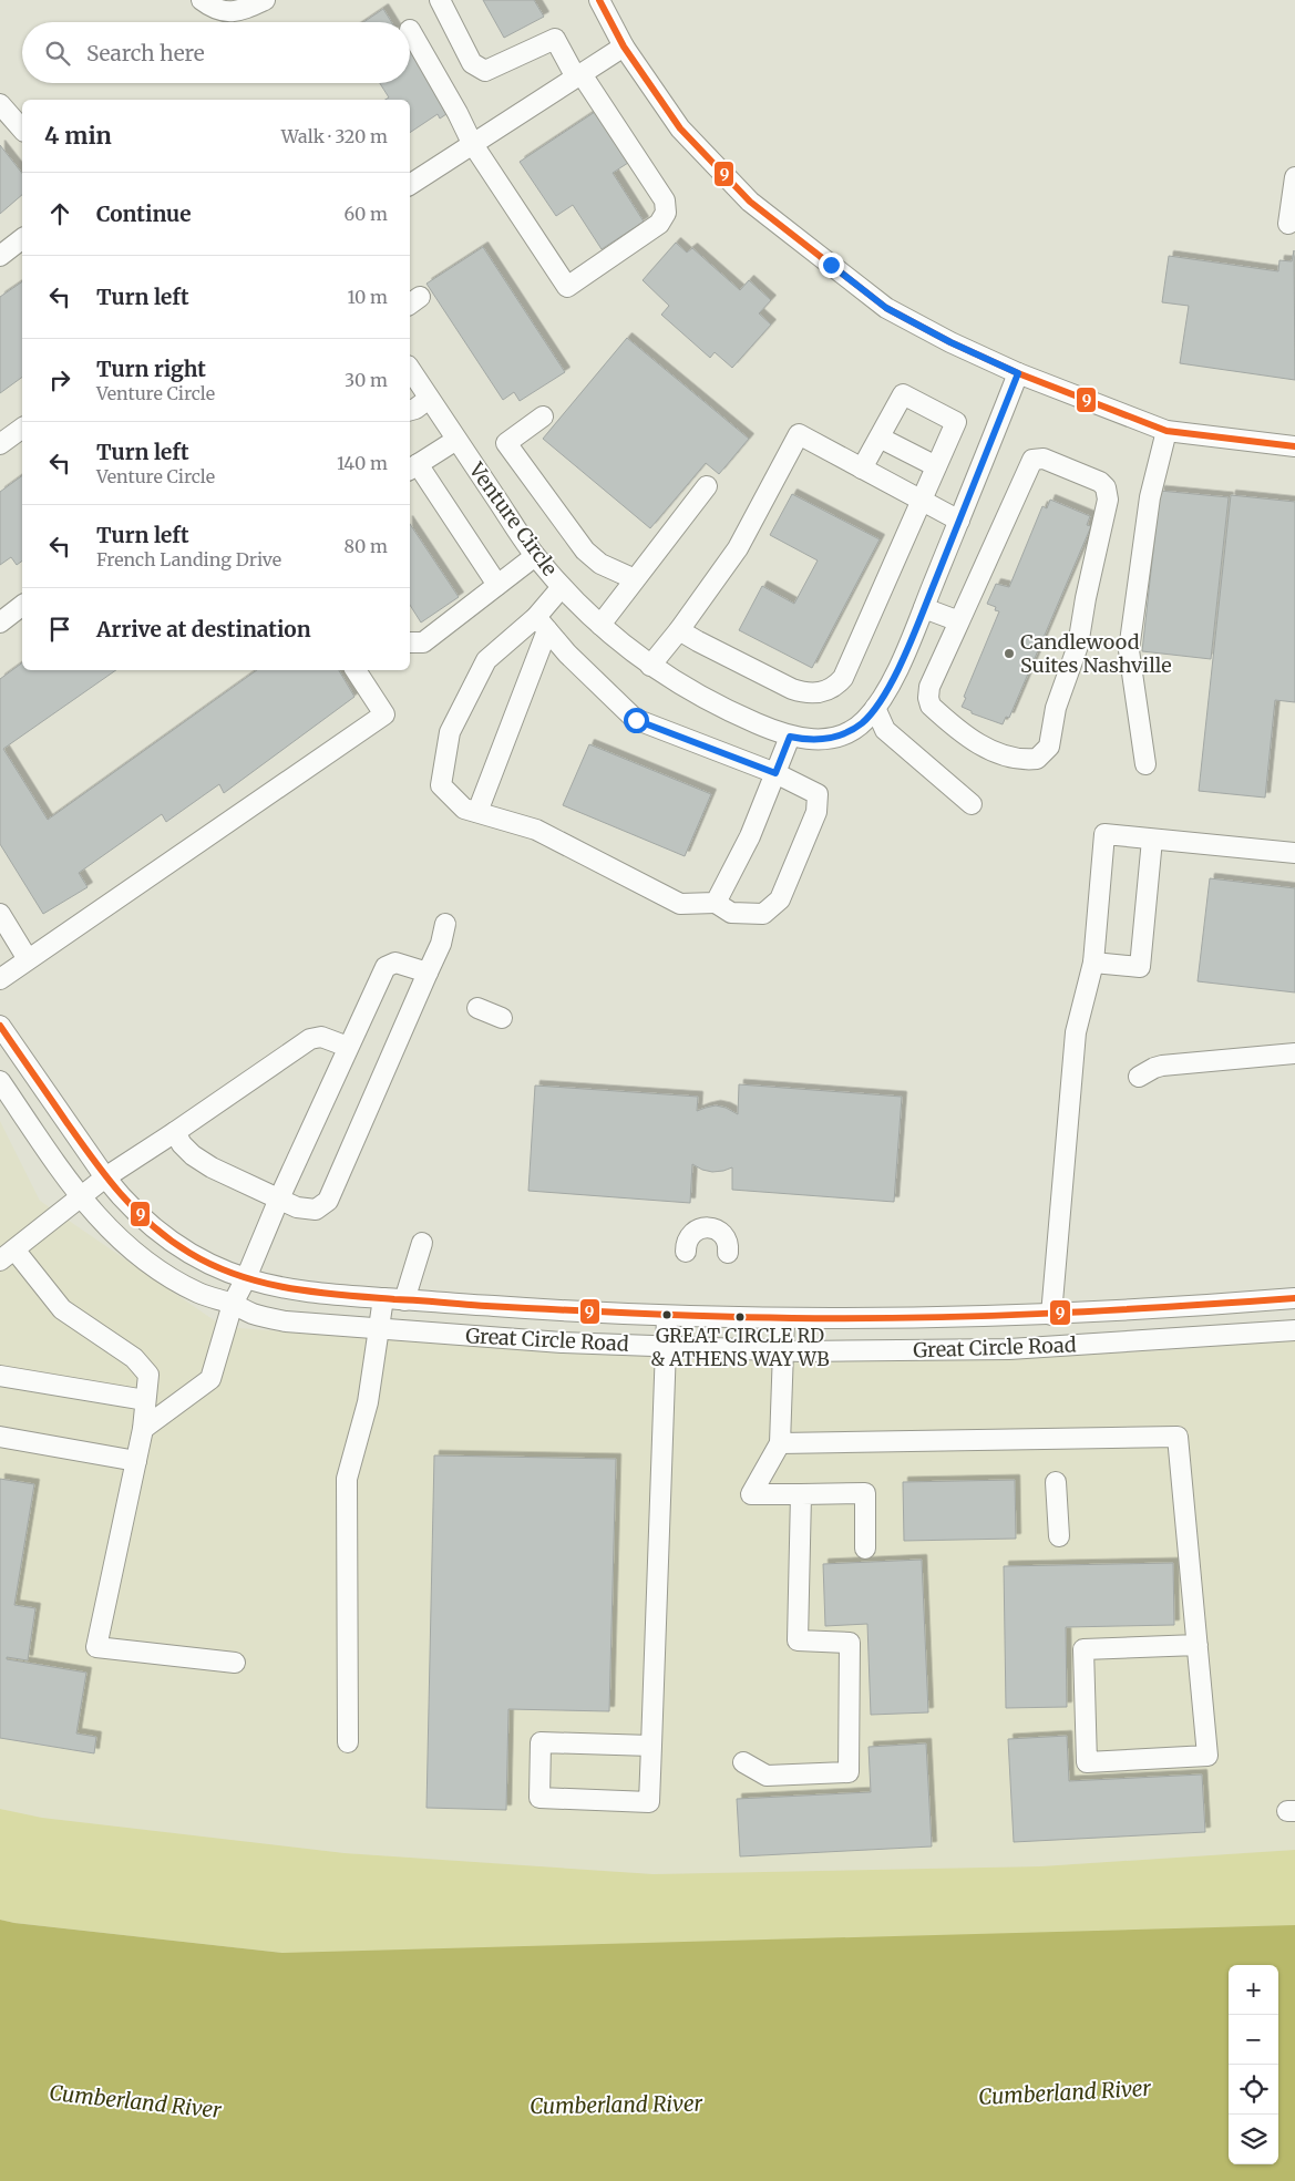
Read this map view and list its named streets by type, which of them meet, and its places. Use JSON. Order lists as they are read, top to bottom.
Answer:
{
  "streets": {
    "street": ["Venture Circle", "Great Circle Road"]
  },
  "water": ["Cumberland River"],
  "places": ["Candlewood Suites Nashville", "GREAT CIRCLE RD & ATHENS WAY WB"],
  "lines": ["transit line 9"],
  "page": {
    "search": "Search here",
    "heading": ["4 min", "Walk · 320 m"],
    "list": [
      ["Continue", "60 m"],
      ["Turn left", "10 m"],
      ["Turn right", "Venture Circle", "30 m"],
      ["Turn left", "Venture Circle", "140 m"],
      ["Turn left", "French Landing Drive", "80 m"],
      "Arrive at destination"
    ],
    "map_buttons": ["+", "−"]
  }
}
